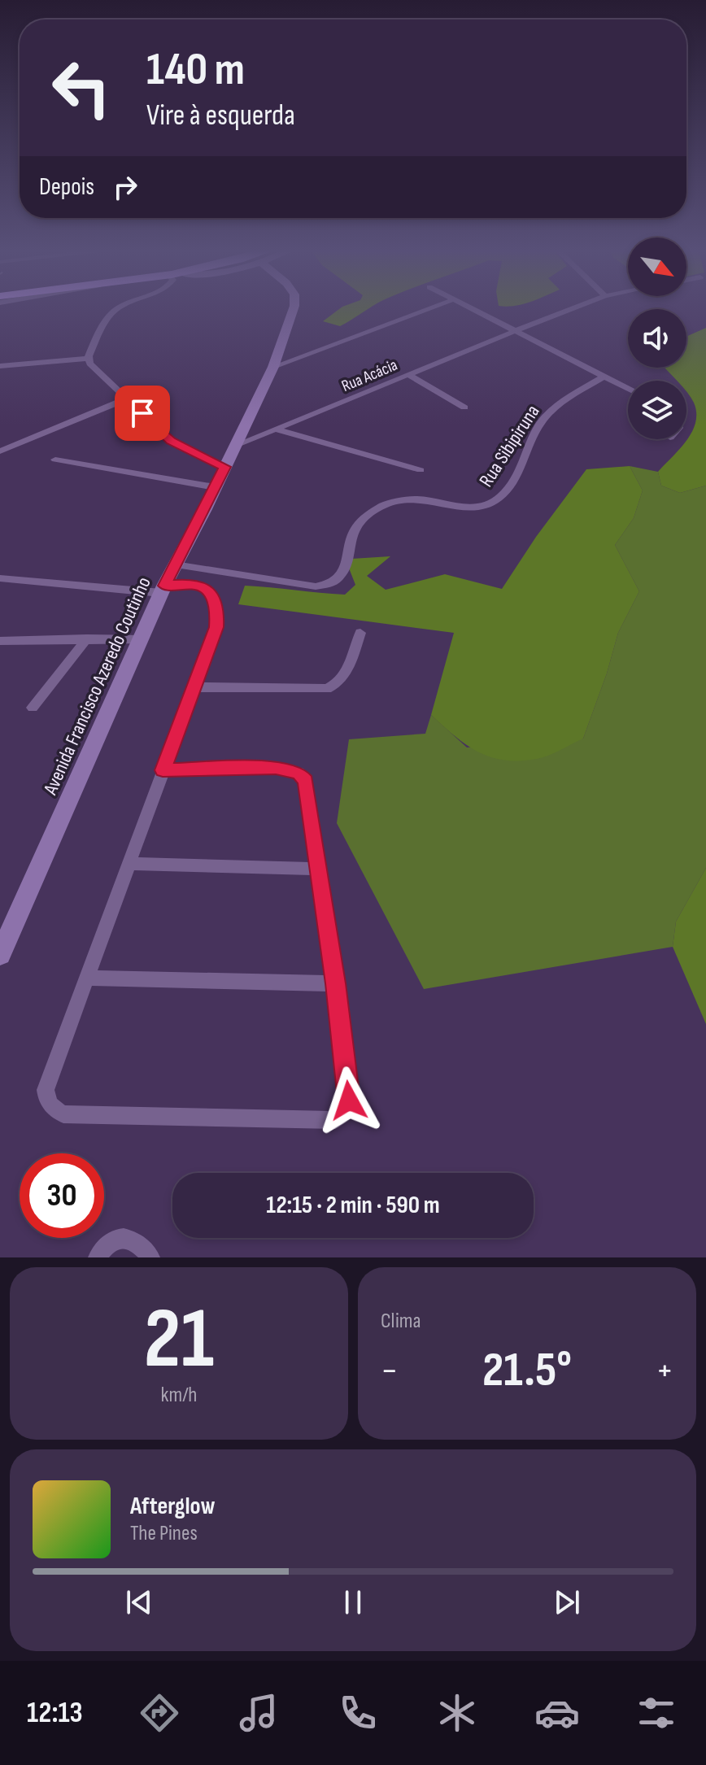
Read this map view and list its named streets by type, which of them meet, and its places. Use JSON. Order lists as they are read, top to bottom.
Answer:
{
  "streets": {
    "main road": ["Avenida Francisco Azeredo Coutinho"],
    "street": ["Rua Acácia", "Rua Sibipiruna"]
  },
  "crossings": [
    ["Rua Acácia", "Avenida Francisco Azeredo Coutinho"],
    ["Rua Sibipiruna", "Avenida Francisco Azeredo Coutinho"]
  ],
  "north": "bottom right",
  "page": {
    "turn": ["140 m", "Vire à esquerda"],
    "then": "Depois",
    "limit": "30",
    "trip": "12:15 · 2 min · 590 m",
    "tile": [
      ["21", "km/h"],
      "Clima"
    ],
    "heat": ["−", "21.5°", "+"],
    "song": ["Afterglow", "The Pines"],
    "tabs": "12:13"
  }
}
